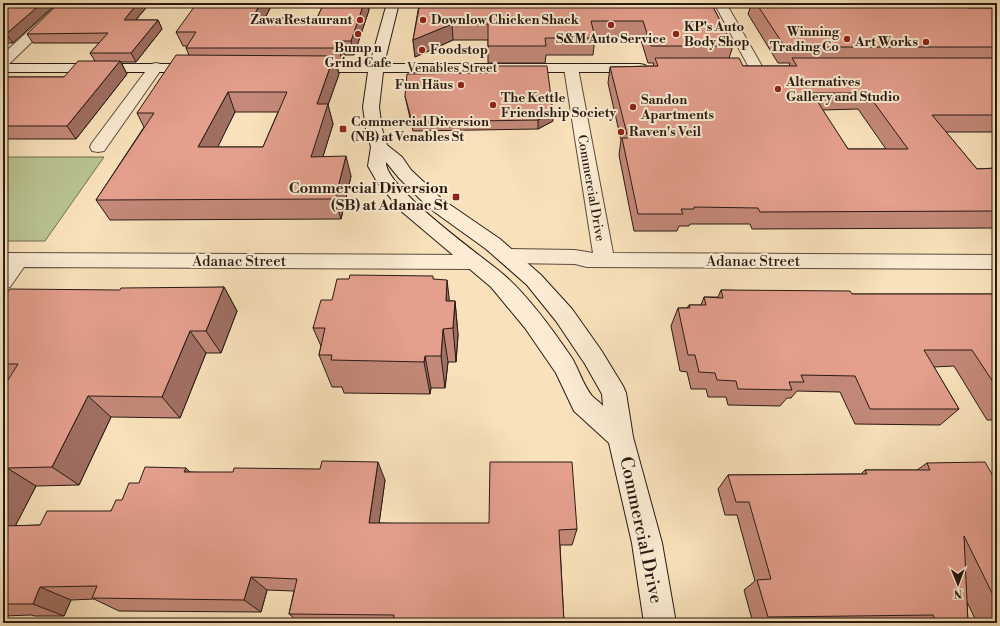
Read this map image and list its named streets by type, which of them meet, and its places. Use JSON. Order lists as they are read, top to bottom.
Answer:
{
  "streets": {
    "street": ["Venables Street", "Commercial Drive", "Adanac Street"]
  },
  "crossings": [
    ["Venables Street", "Commercial Drive"],
    ["Commercial Drive", "Adanac Street"]
  ],
  "places": {
    "other": [
      "Zawa Restaurant",
      "Downlow Chicken Shack",
      "S&M Auto Service",
      "Bump n Grind Cafe",
      "KP's Auto Body Shop",
      "Winning Trading Co",
      "Art Works",
      "Foodstop",
      "Fun Häus",
      "Alternatives Gallery and Studio",
      "The Kettle Friendship Society",
      "Sandon Apartments",
      "Raven's Veil"
    ],
    "transit": ["Commercial Diversion (NB) at Venables St", "Commercial Diversion (SB) at Adanac St"]
  },
  "north": "bottom"
}
